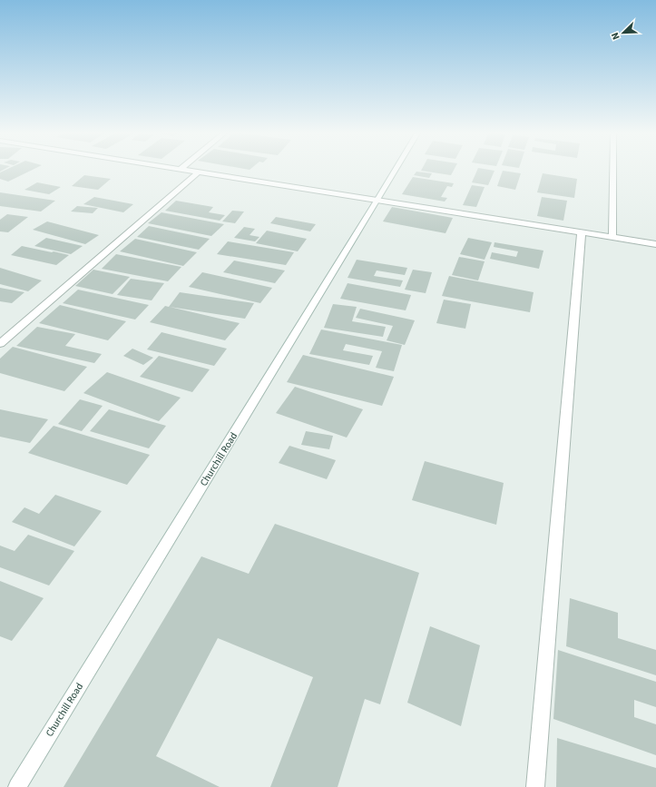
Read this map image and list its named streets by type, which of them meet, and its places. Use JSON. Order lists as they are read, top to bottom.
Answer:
{
  "streets": {
    "street": ["Churchill Road"]
  },
  "north": "bottom left"
}
